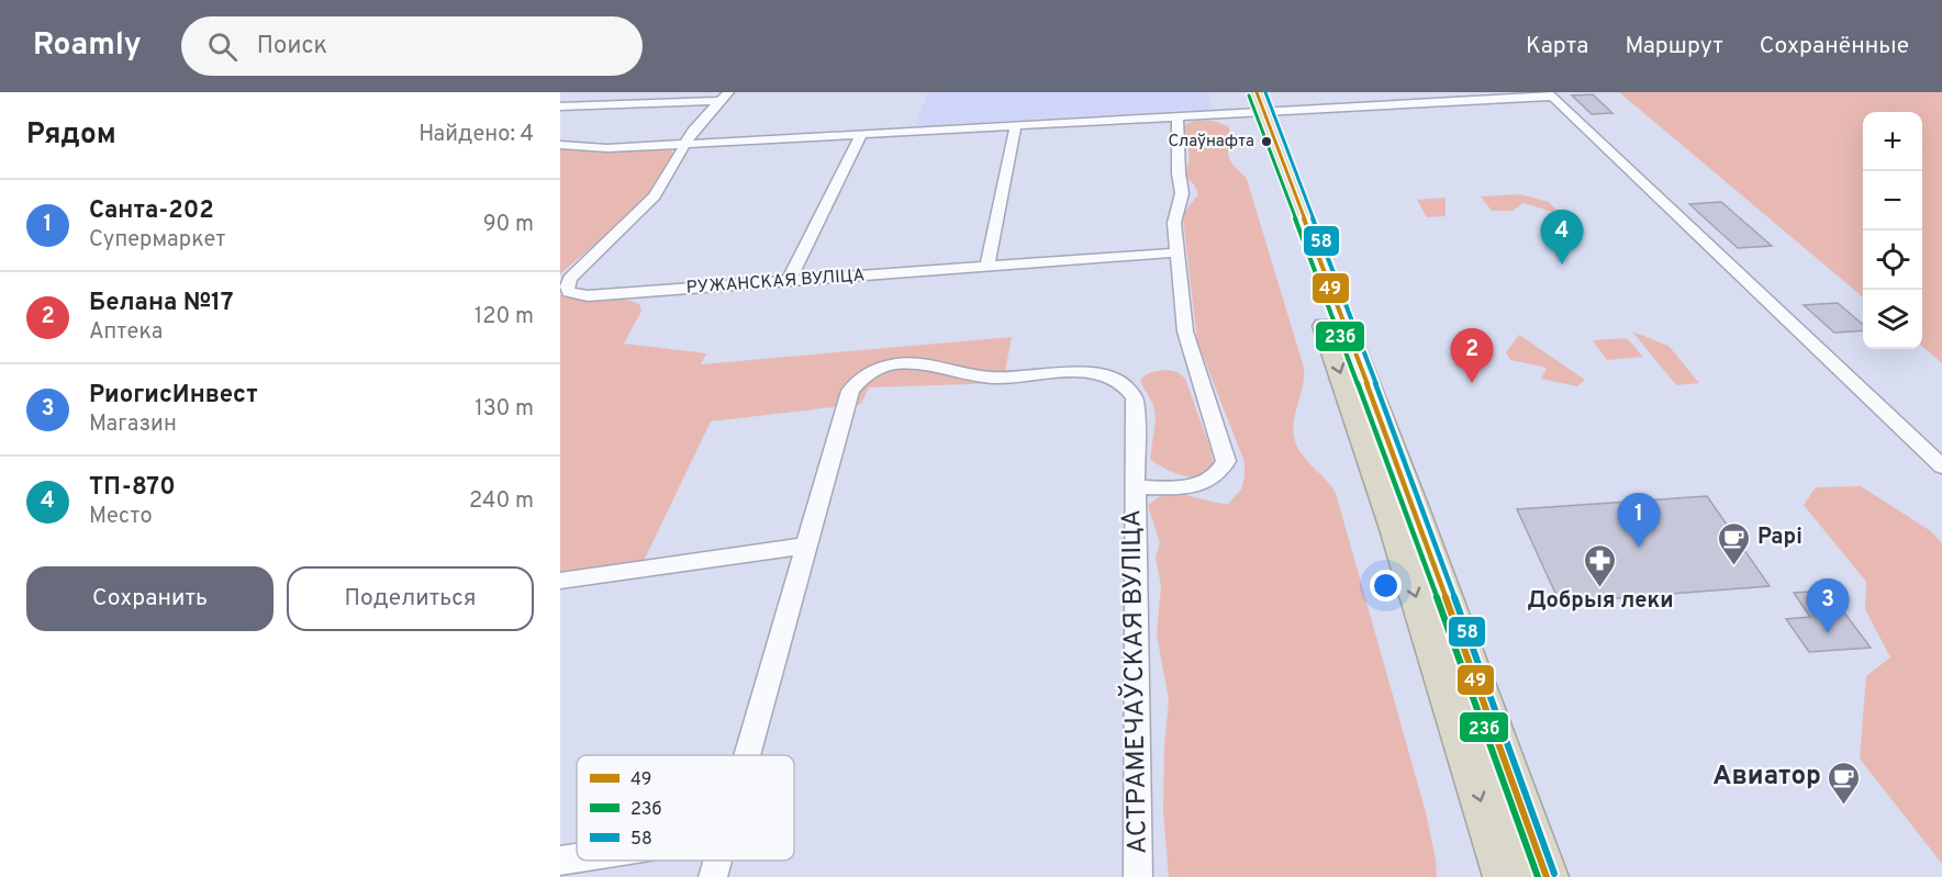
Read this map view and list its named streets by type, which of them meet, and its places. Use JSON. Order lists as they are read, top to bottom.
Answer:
{
  "streets": {
    "street": ["РУЖАНСКАЯ ВУЛІЦА", "АСТРАМЕЧАЎСКАЯ ВУЛІЦА"]
  },
  "crossings": [
    ["РУЖАНСКАЯ ВУЛІЦА", "АСТРАМЕЧАЎСКАЯ ВУЛІЦА"]
  ],
  "places": {
    "other": ["Слаўнафта"],
    "cafe": ["Papi", "Авиатор"],
    "pharmacy": ["Добрыя леки"]
  },
  "lines": ["transit line 49", "transit line 58", "transit line 23б"],
  "legend": ["49", "23б", "58"],
  "page": {
    "header": "Roamly",
    "search": "Поиск",
    "nav": ["Карта", "Маршрут", "Сохранённые"],
    "heading": ["Рядом", "Найдено: 4"],
    "map_buttons": ["+", "−"],
    "list": [
      {
        "mark": "1",
        "name": "Санта-202",
        "note": "Супермаркет",
        "value": "90 m"
      },
      {
        "mark": "2",
        "name": "Белана №17",
        "note": "Аптека",
        "value": "120 m"
      },
      {
        "mark": "3",
        "name": "РиогисИнвест",
        "note": "Магазин",
        "value": "130 m"
      },
      {
        "mark": "4",
        "name": "ТП-870",
        "note": "Место",
        "value": "240 m"
      }
    ],
    "pins": [
      "4",
      "2",
      "1",
      "3"
    ],
    "buttons": ["Сохранить", "Поделиться"]
  }
}
